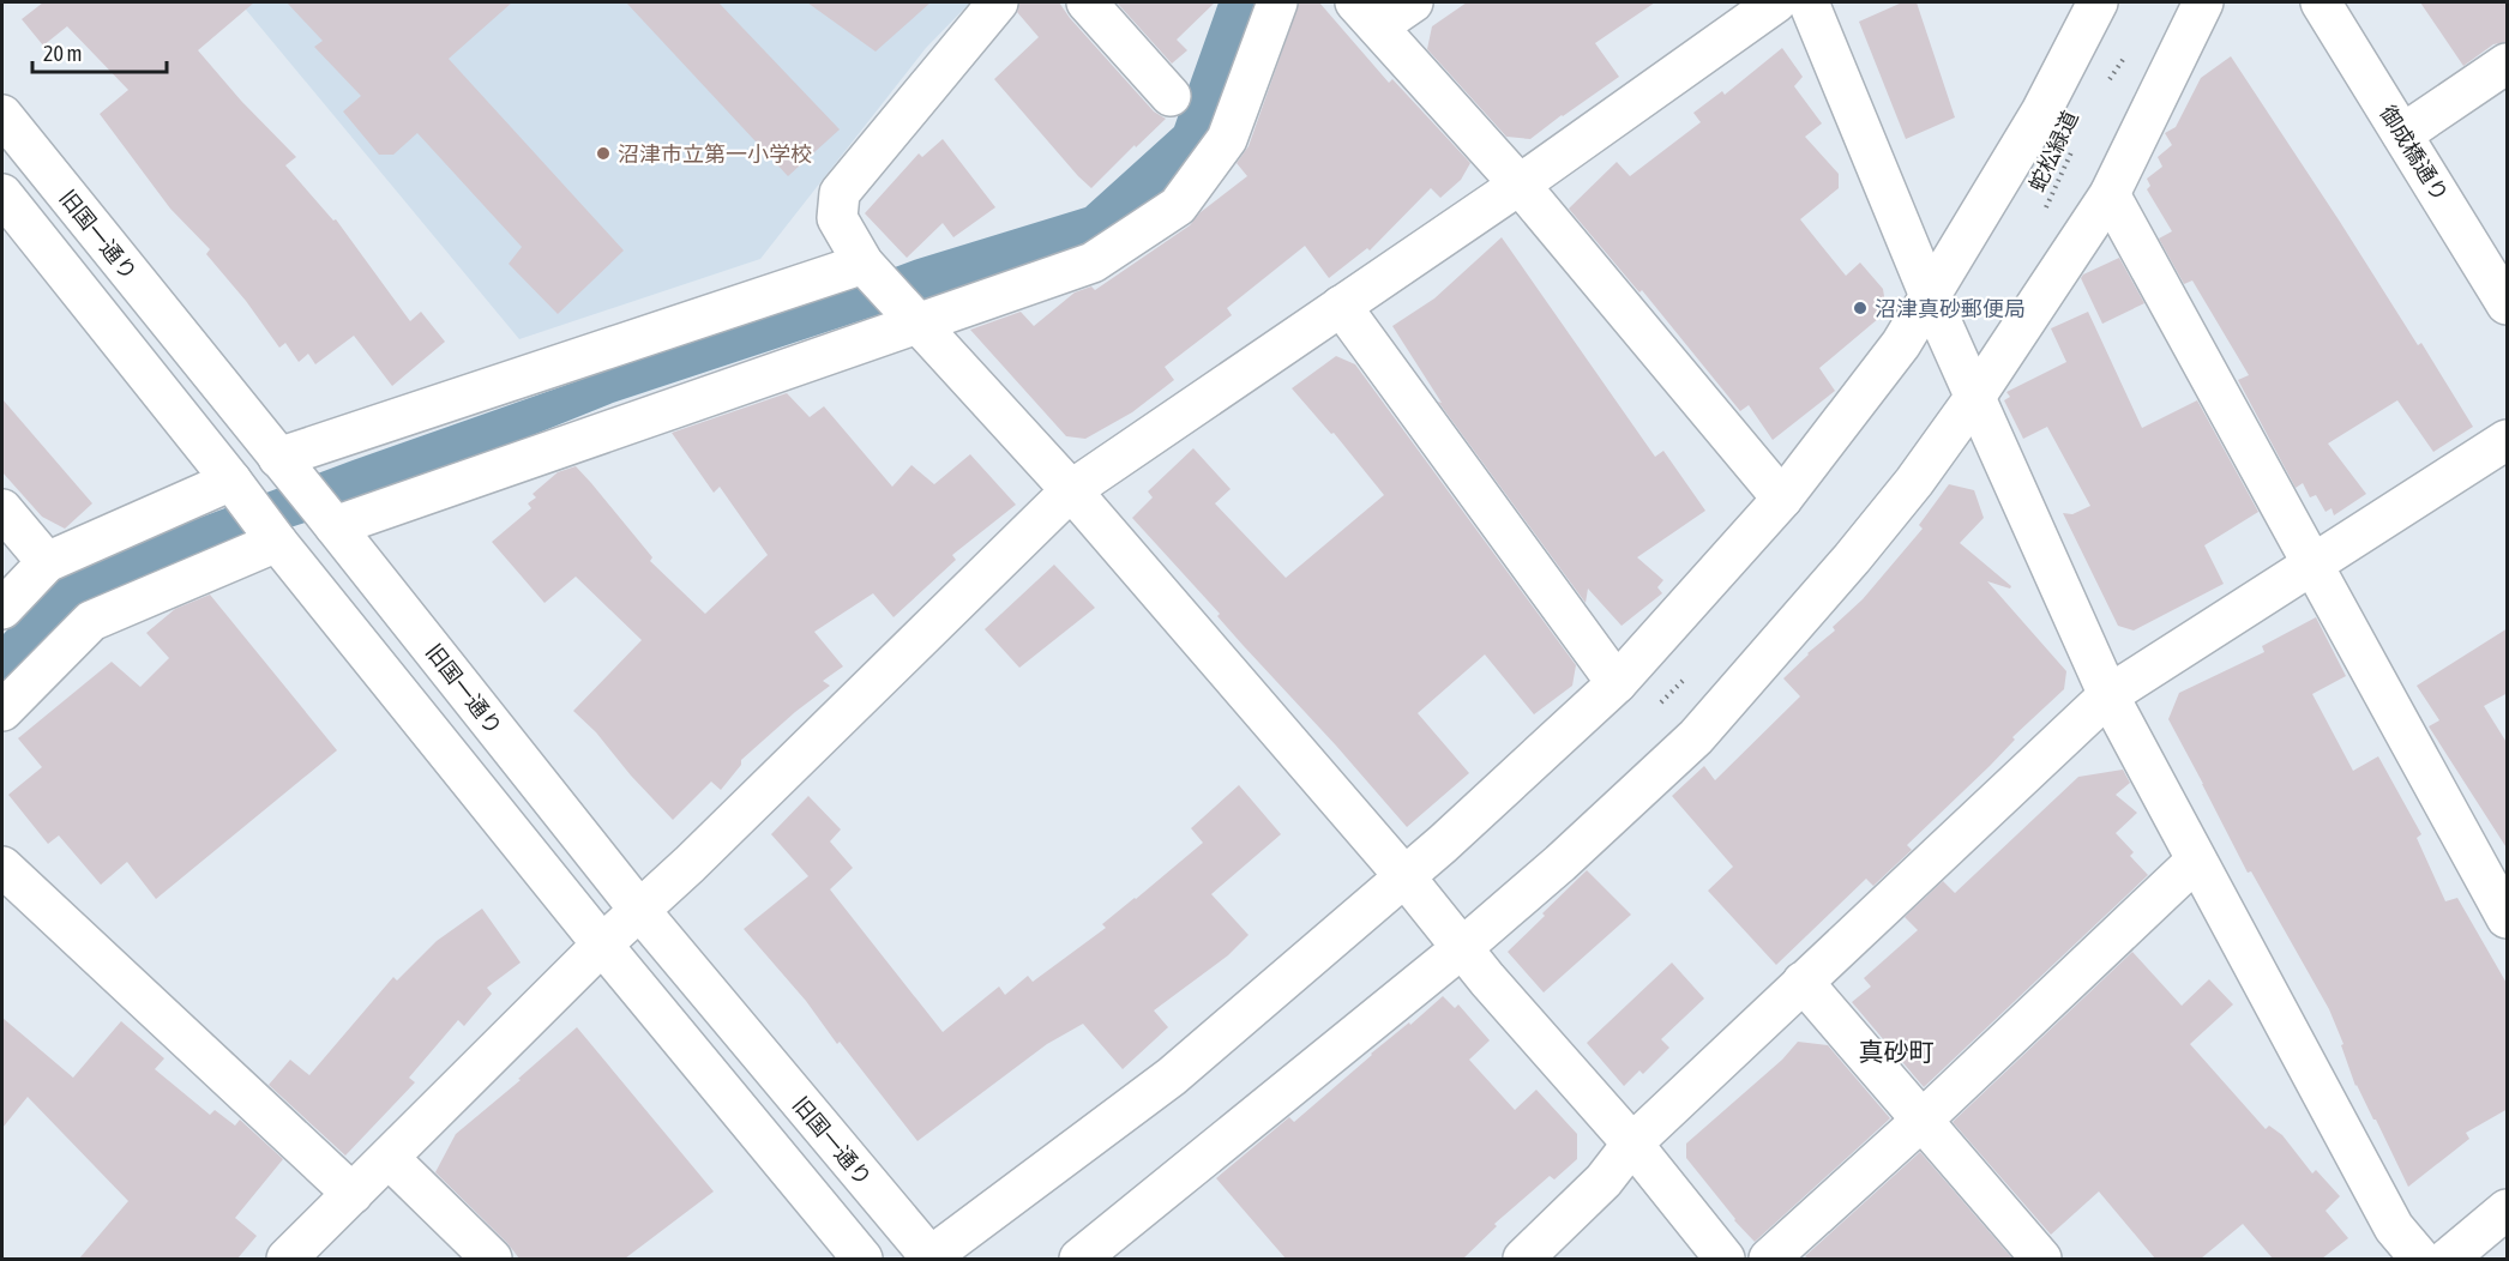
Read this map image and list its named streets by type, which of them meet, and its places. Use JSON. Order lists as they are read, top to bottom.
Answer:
{
  "streets": {
    "street": ["御成橋通り", "旧国一通り"],
    "path": ["蛇松緑道"]
  },
  "districts": ["真砂町"],
  "places": ["沼津市立第一小学校", "沼津真砂郵便局"],
  "scale_bar": "20 m"
}
